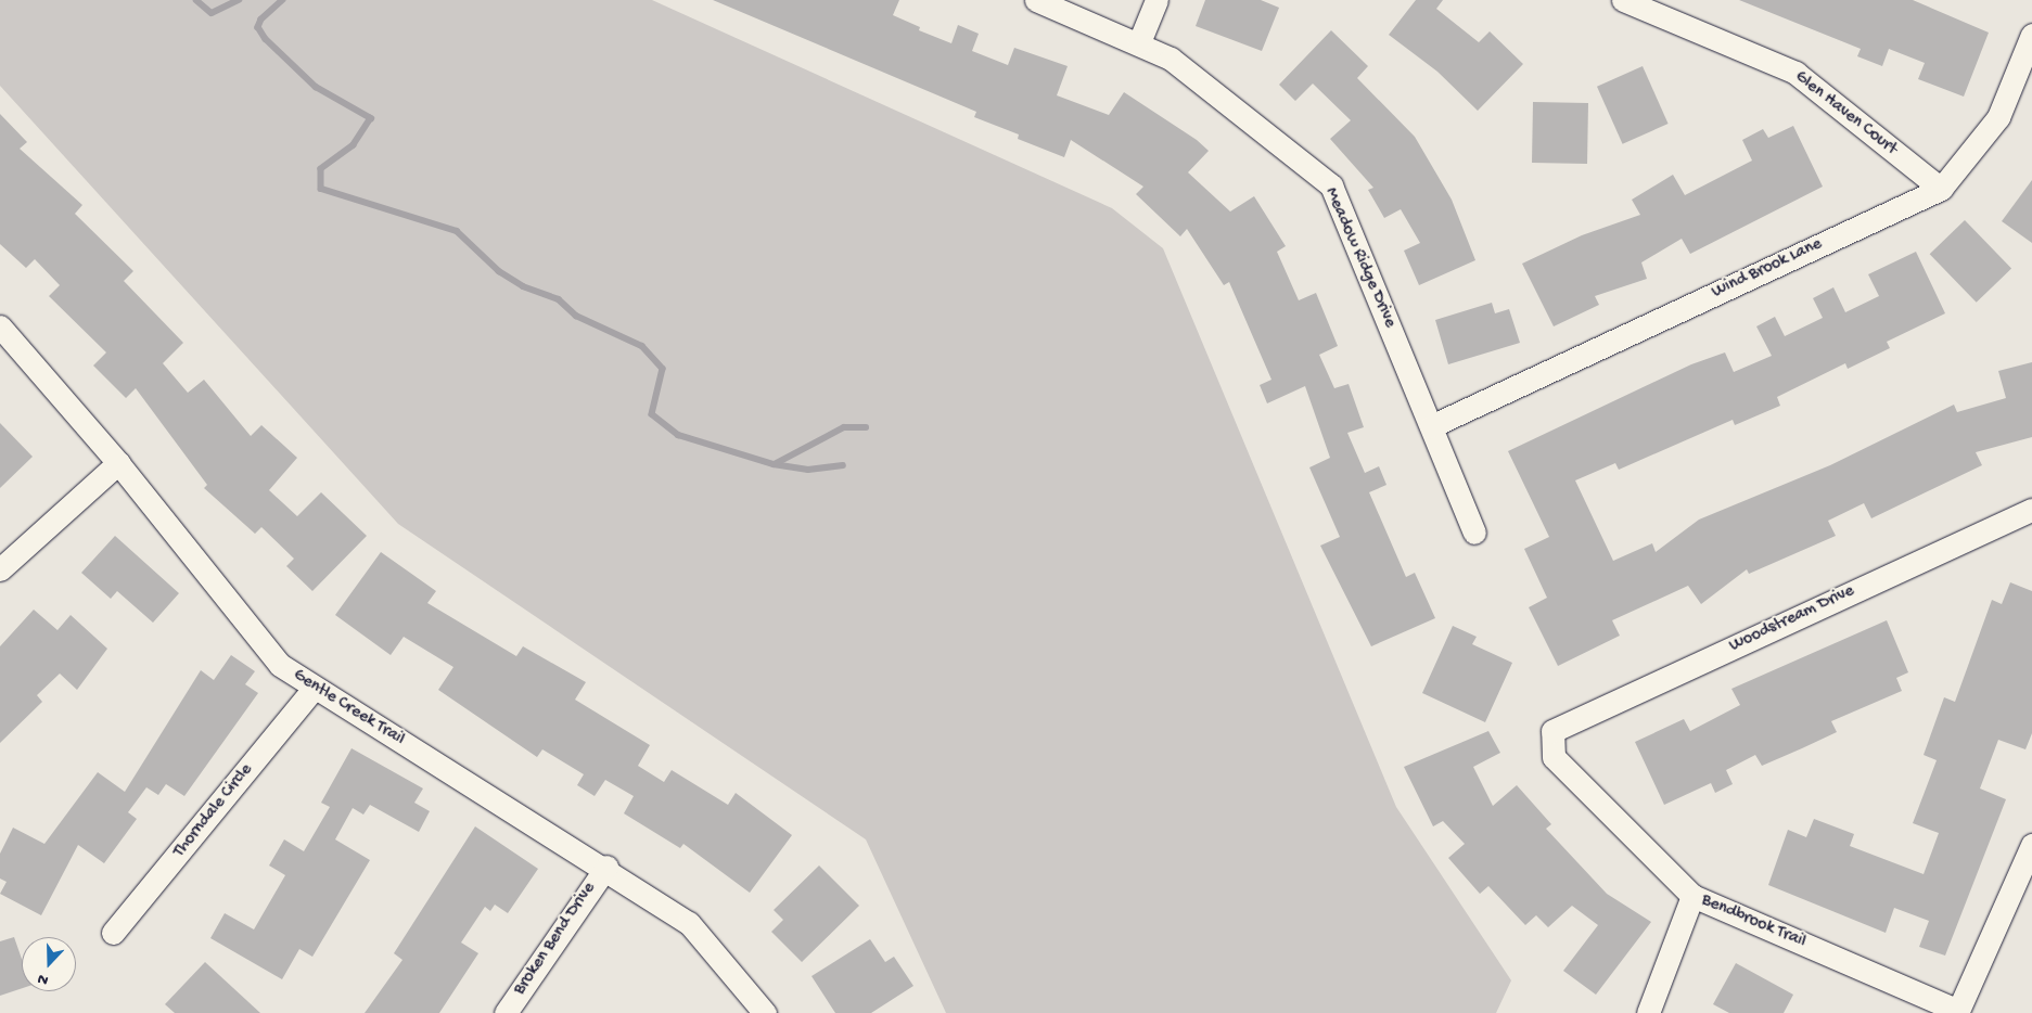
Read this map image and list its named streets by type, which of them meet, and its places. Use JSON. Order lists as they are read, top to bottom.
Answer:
{
  "streets": {
    "street": [
      "Glen Haven Court",
      "Meadow Ridge Drive",
      "Wind Brook Lane",
      "Woodstream Drive",
      "Gentle Creek Trail",
      "Thorndale Circle",
      "Bendbrook Trail",
      "Broken Bend Drive"
    ]
  },
  "crossings": [
    ["Glen Haven Court", "Wind Brook Lane"],
    ["Meadow Ridge Drive", "Wind Brook Lane"],
    ["Woodstream Drive", "Bendbrook Trail"],
    ["Gentle Creek Trail", "Thorndale Circle"],
    ["Gentle Creek Trail", "Broken Bend Drive"]
  ],
  "north": "bottom"
}
